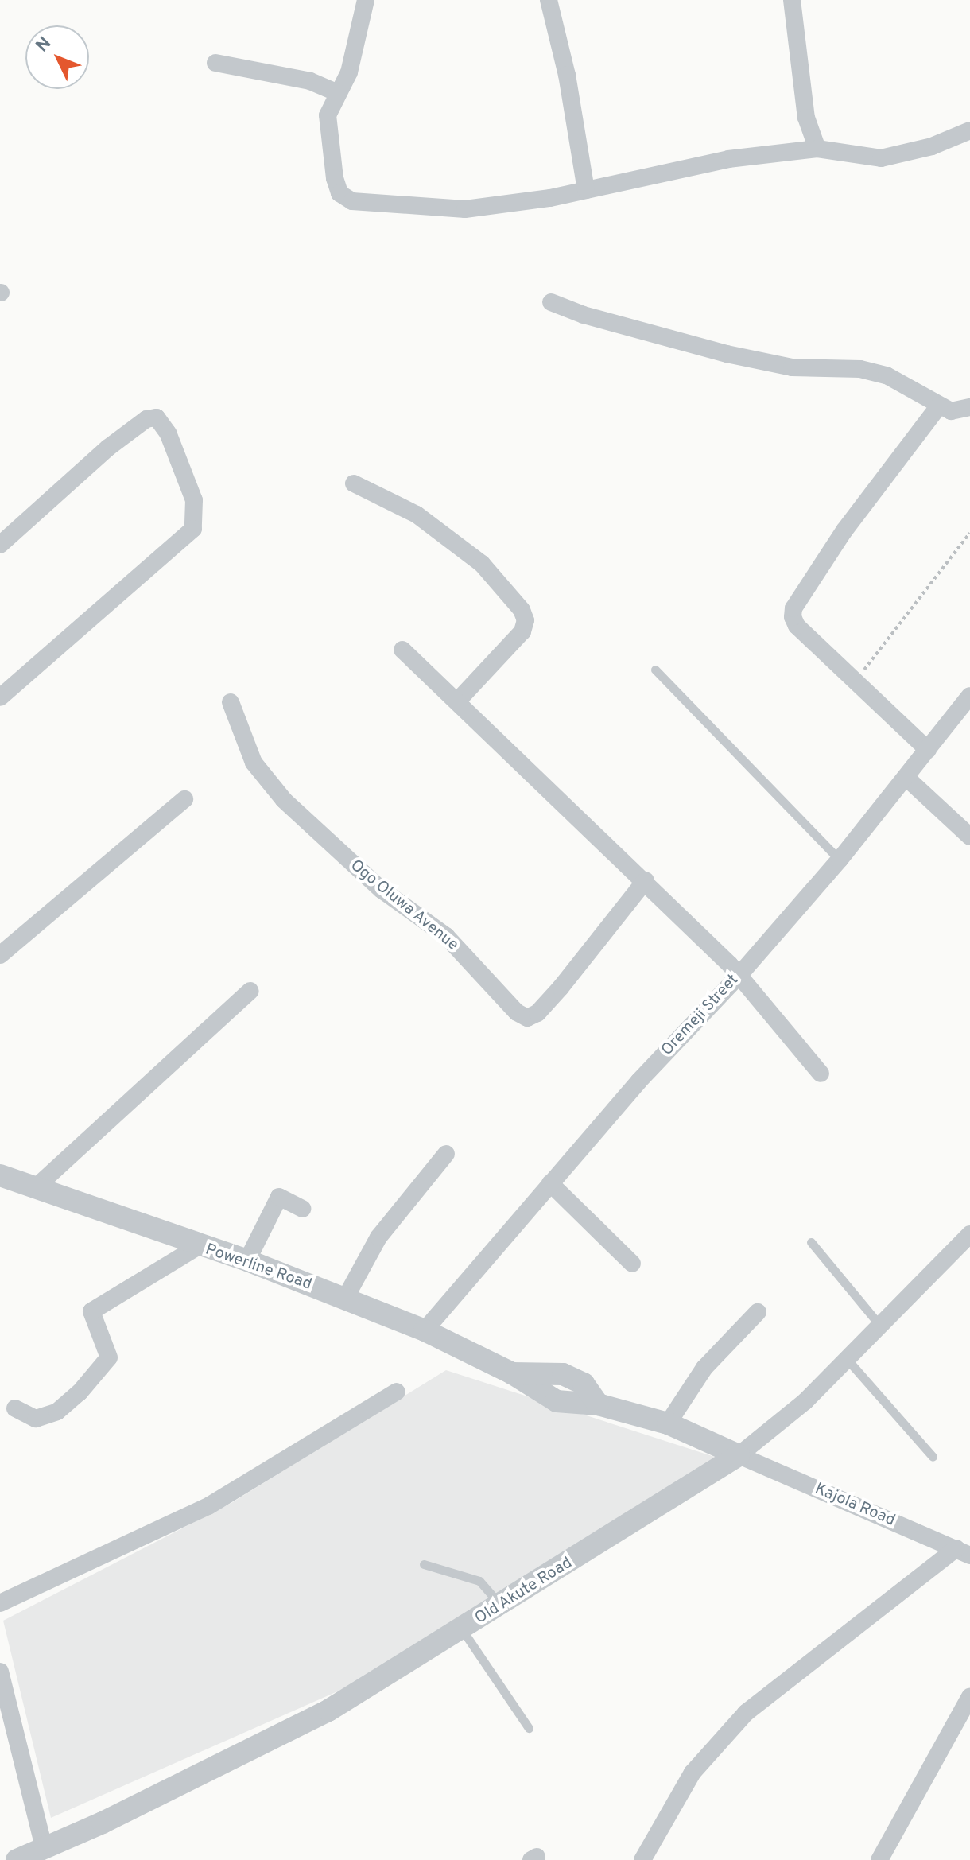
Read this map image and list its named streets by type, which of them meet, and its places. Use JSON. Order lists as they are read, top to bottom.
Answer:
{
  "streets": {
    "street": [
      "Ogo Oluwa Avenue",
      "Oremeji Street",
      "Powerline Road",
      "Kajola Road",
      "Old Akute Road"
    ]
  },
  "crossings": [
    ["Oremeji Street", "Powerline Road"],
    ["Powerline Road", "Kajola Road"],
    ["Powerline Road", "Old Akute Road"],
    ["Kajola Road", "Old Akute Road"]
  ],
  "north": "top left"
}
